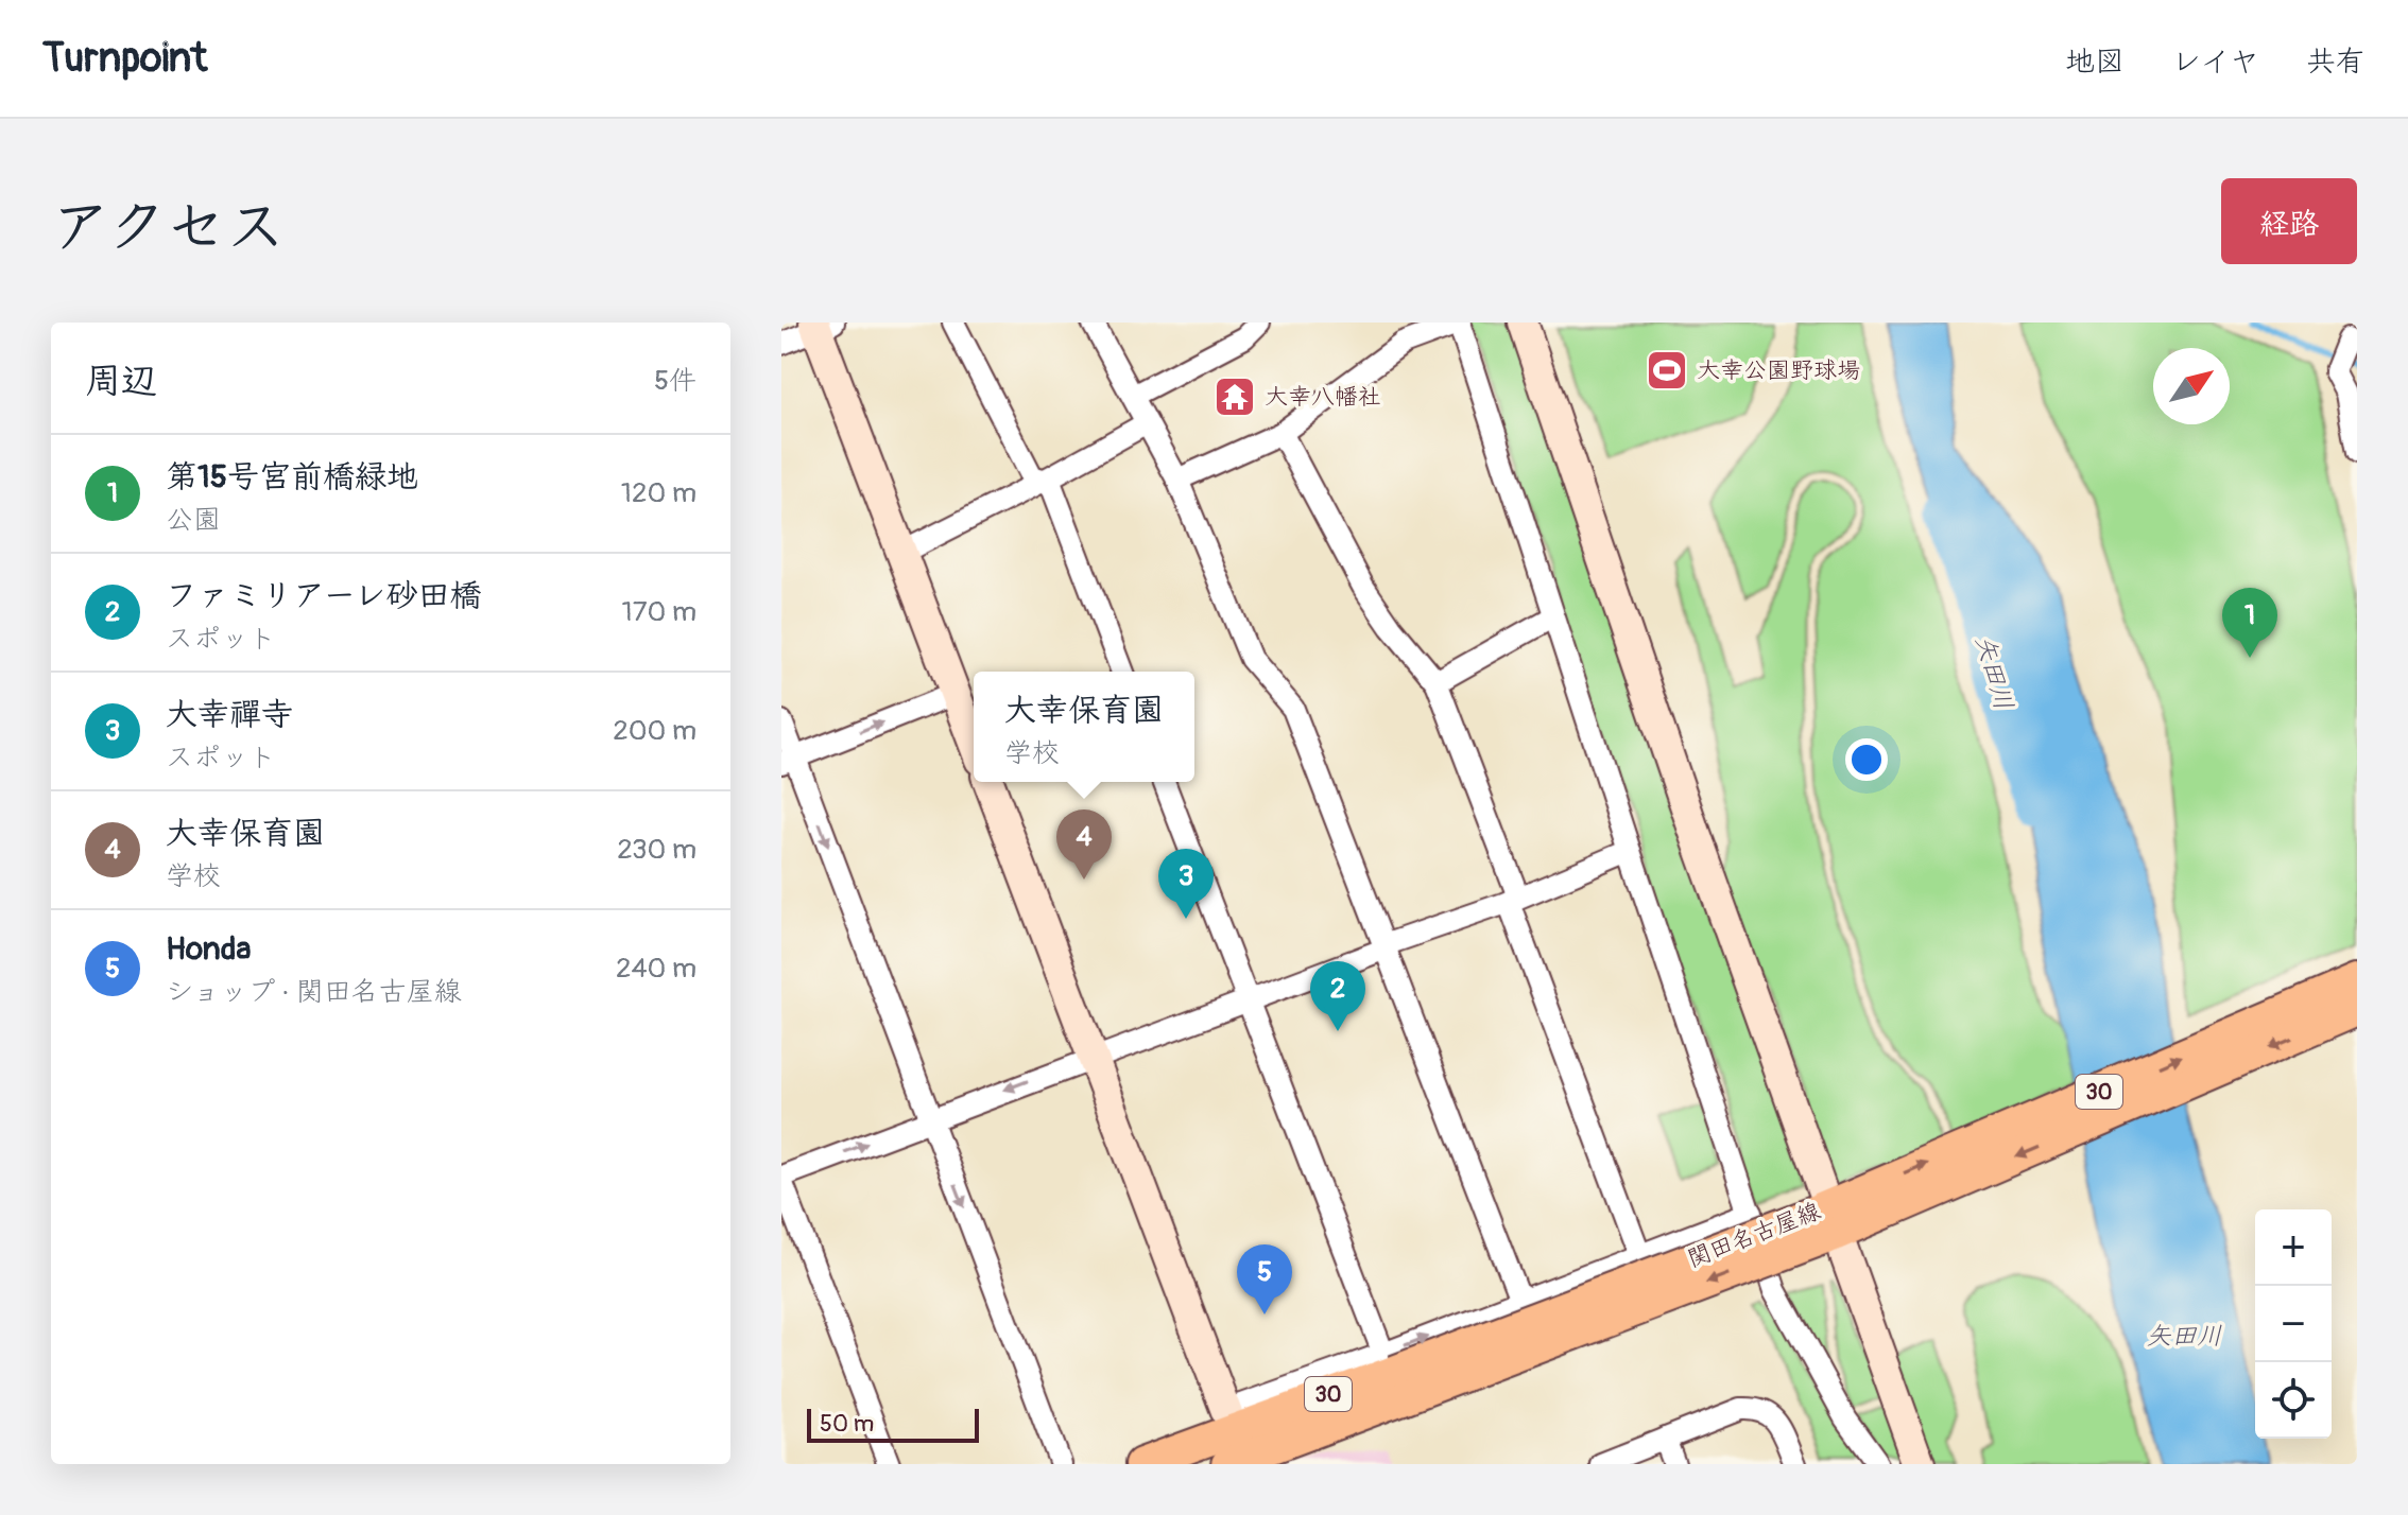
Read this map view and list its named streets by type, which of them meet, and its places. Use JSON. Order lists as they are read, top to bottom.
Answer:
{
  "streets": {
    "main road": ["30", "関田名古屋線"]
  },
  "water": ["矢田川"],
  "places": {
    "sports": ["大幸公園野球場"],
    "temple": ["大幸八幡社"]
  },
  "scale_bar": "50 m",
  "north": "top right",
  "page": {
    "header": "Turnpoint",
    "nav": ["地図", "レイヤ", "共有"],
    "title": "アクセス",
    "buttons": "経路",
    "heading": ["周辺", "5件"],
    "list": [
      {
        "mark": "1",
        "name": "第15号宮前橋緑地",
        "note": "公園",
        "value": "120 m"
      },
      {
        "mark": "2",
        "name": "ファミリアーレ砂田橋",
        "note": "スポット",
        "value": "170 m"
      },
      {
        "mark": "3",
        "name": "大幸禪寺",
        "note": "スポット",
        "value": "200 m"
      },
      {
        "mark": "4",
        "name": "大幸保育園",
        "note": "学校",
        "value": "230 m"
      },
      {
        "mark": "5",
        "name": "Honda",
        "note": "ショップ · 関田名古屋線",
        "value": "240 m"
      }
    ],
    "pins": [
      "1",
      "4",
      "3",
      "2",
      "5"
    ],
    "popup": ["大幸保育園", "学校"],
    "map_buttons": ["+", "−"],
    "scale": "50 m"
  }
}
